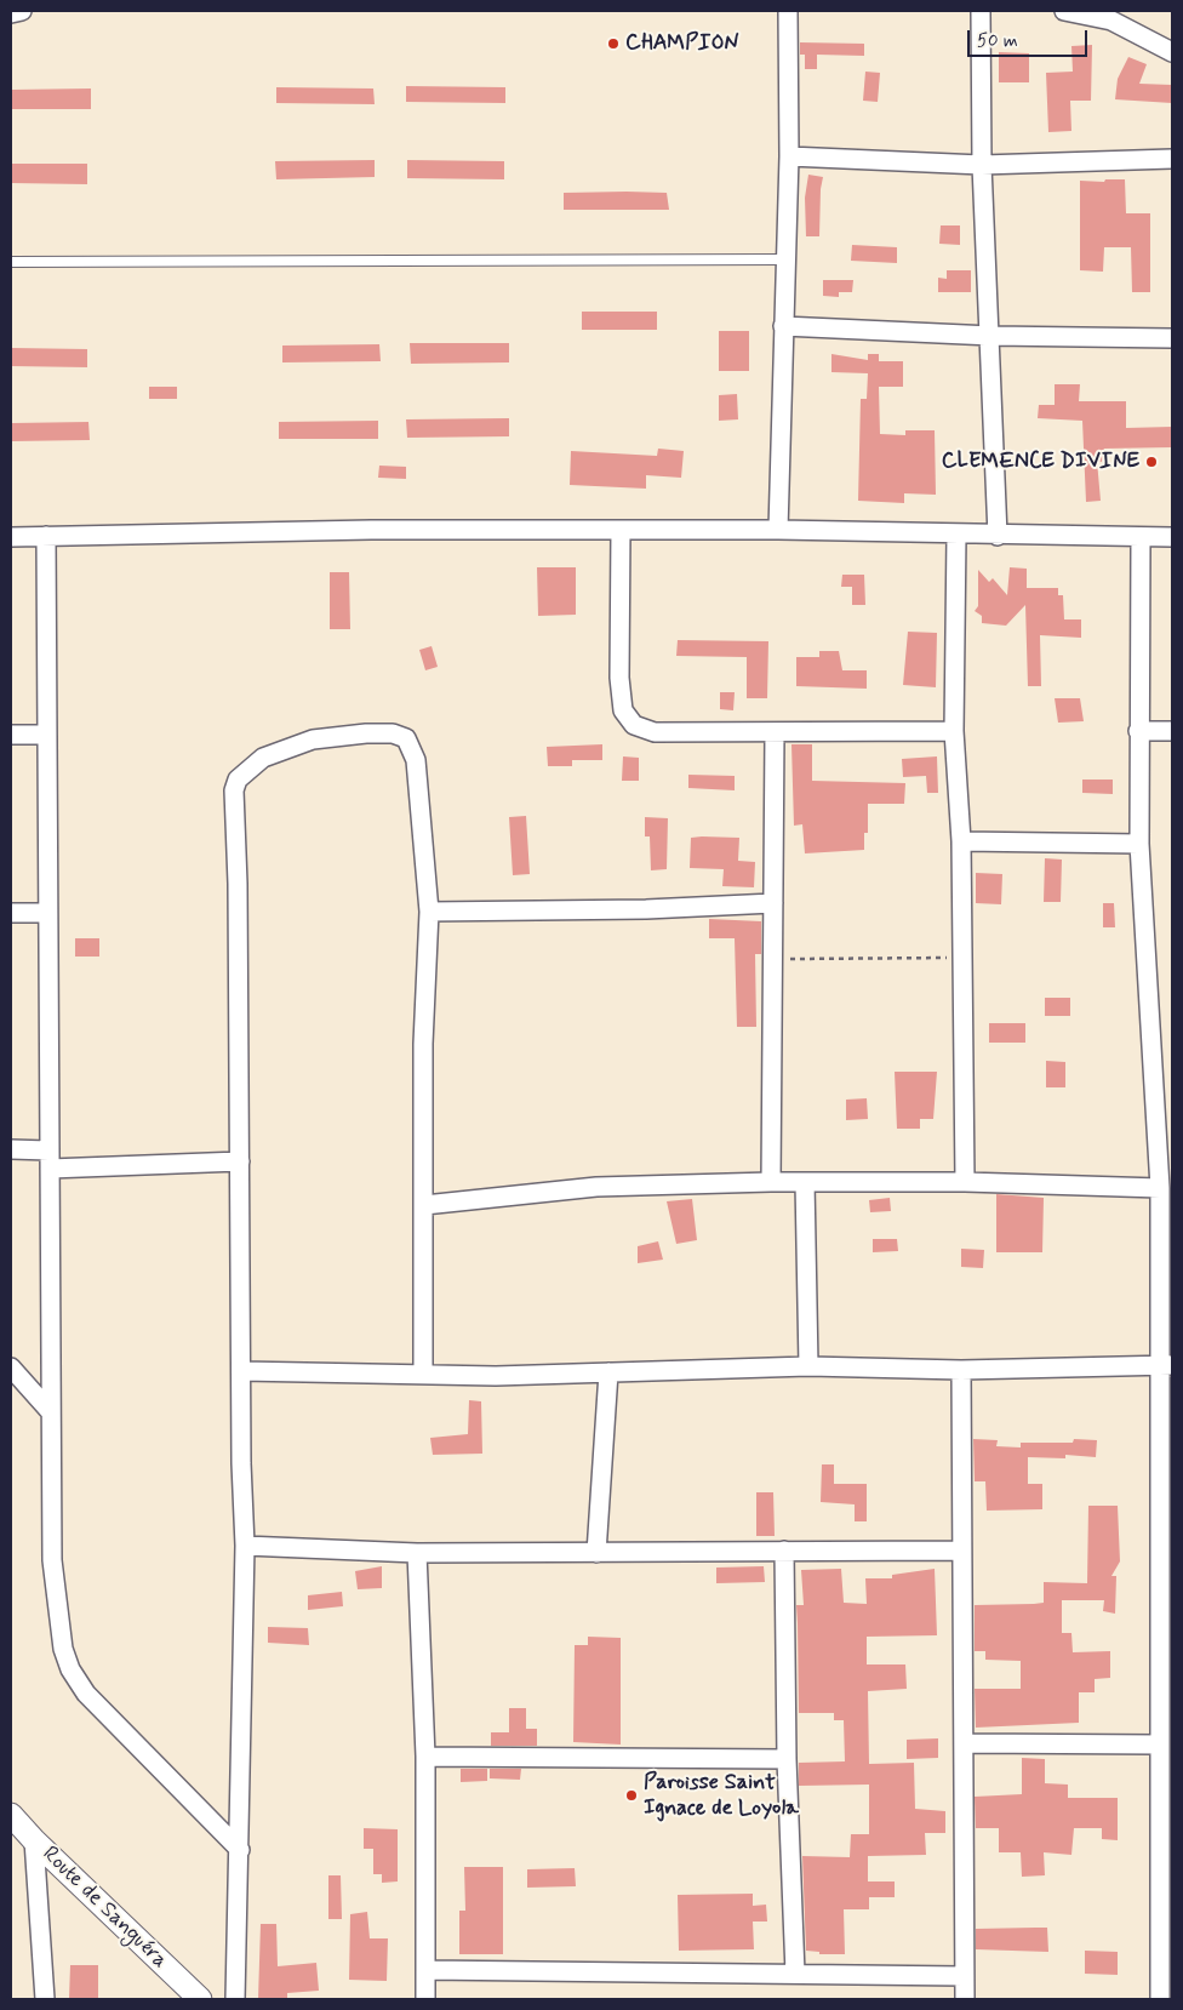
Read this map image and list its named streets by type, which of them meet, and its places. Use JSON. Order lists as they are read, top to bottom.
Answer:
{
  "streets": {
    "street": ["Route de Sanguéra"]
  },
  "places": ["CHAMPION", "CLEMENCE DIVINE", "Paroisse Saint Ignace de Loyola"],
  "scale_bar": "50 m"
}
